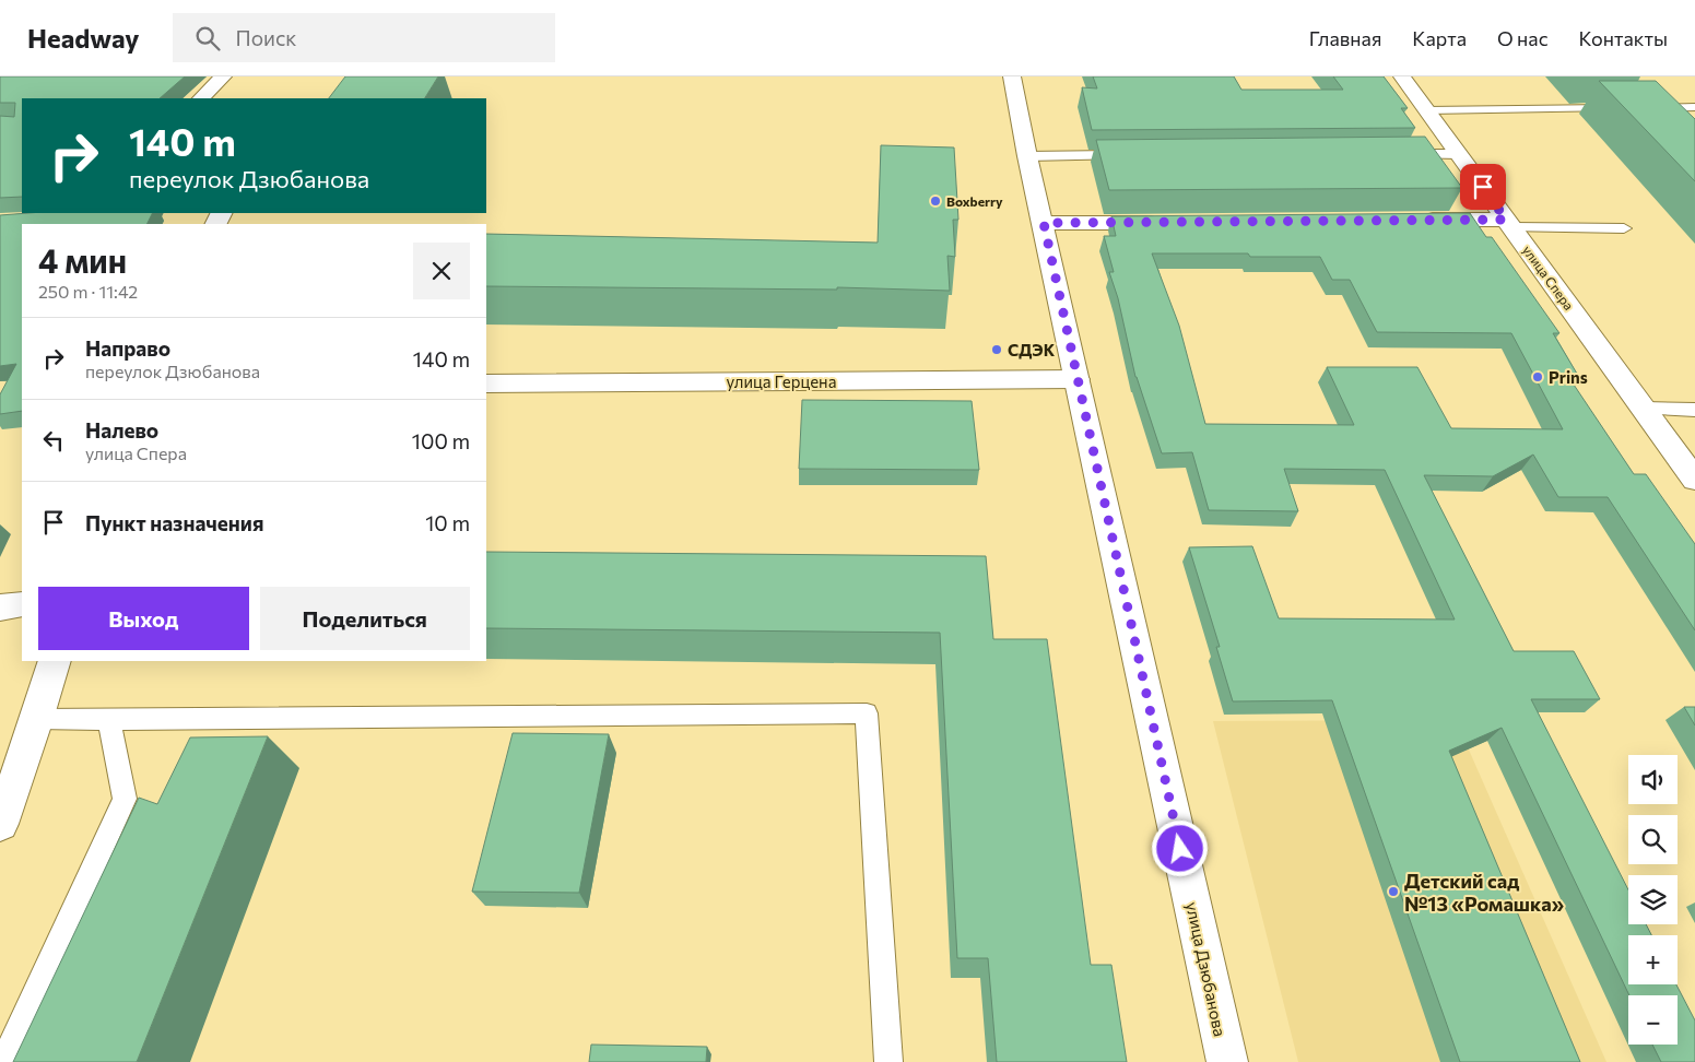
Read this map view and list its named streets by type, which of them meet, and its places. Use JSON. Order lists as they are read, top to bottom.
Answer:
{
  "streets": {
    "street": ["улица Спера", "улица Герцена", "улица Дзюбанова"]
  },
  "crossings": [
    ["улица Герцена", "улица Дзюбанова"]
  ],
  "places": [
    "Boxberry",
    "СДЭК",
    "Prins",
    "Детский сад №13 «Ромашка»"
  ],
  "page": {
    "header": "Headway",
    "search": "Поиск",
    "nav": [
      "Главная",
      "Карта",
      "О нас",
      "Контакты"
    ],
    "turn": ["140 m", "переулок Дзюбанова"],
    "heading": ["4 мин", "250 m · 11:42"],
    "list": [
      {
        "name": "Направо",
        "note": "переулок Дзюбанова",
        "value": "140 m"
      },
      {
        "name": "Налево",
        "note": "улица Спера",
        "value": "100 m"
      },
      {
        "name": "Пункт назначения",
        "value": "10 m"
      }
    ],
    "buttons": ["Выход", "Поделиться"],
    "map_buttons": ["+", "−"]
  }
}
